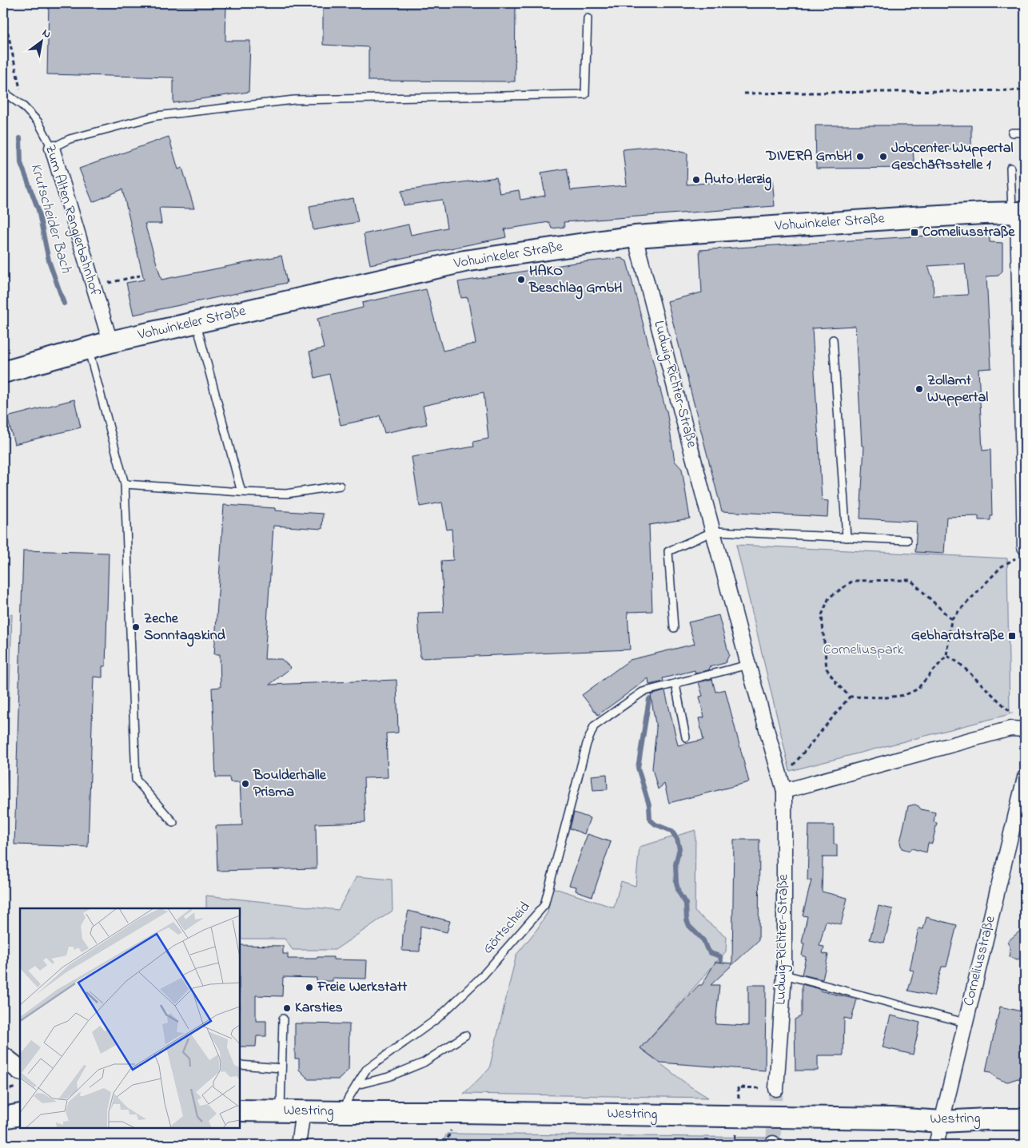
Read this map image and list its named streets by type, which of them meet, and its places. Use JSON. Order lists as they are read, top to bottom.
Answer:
{
  "streets": {
    "main road": ["Vohwinkeler Straße", "Westring"],
    "street": ["Zum Alten Rangierbahnhof", "Ludwig-Richter-Straße", "Corneliusstraße"],
    "lane": ["Görtscheid"]
  },
  "crossings": [
    ["Zum Alten Rangierbahnhof", "Vohwinkeler Straße"],
    ["Vohwinkeler Straße", "Ludwig-Richter-Straße"],
    ["Ludwig-Richter-Straße", "Görtscheid"],
    ["Görtscheid", "Westring"],
    ["Corneliusstraße", "Westring"]
  ],
  "water": ["Krutscheider Bach"],
  "parks": ["Corneliuspark"],
  "places": {
    "other": [
      "DIVERA GmbH",
      "Jobcenter Wuppertal Geschäftsstelle 1",
      "Auto Herzig",
      "HAKO Beschlag GmbH",
      "Zollamt Wuppertal",
      "Zeche Sonntagskind",
      "Boulderhalle Prisma",
      "Freie Werkstatt",
      "Karsties"
    ],
    "transit": ["Corneliusstraße", "Gebhardtstraße"]
  },
  "north": "top right"
}
